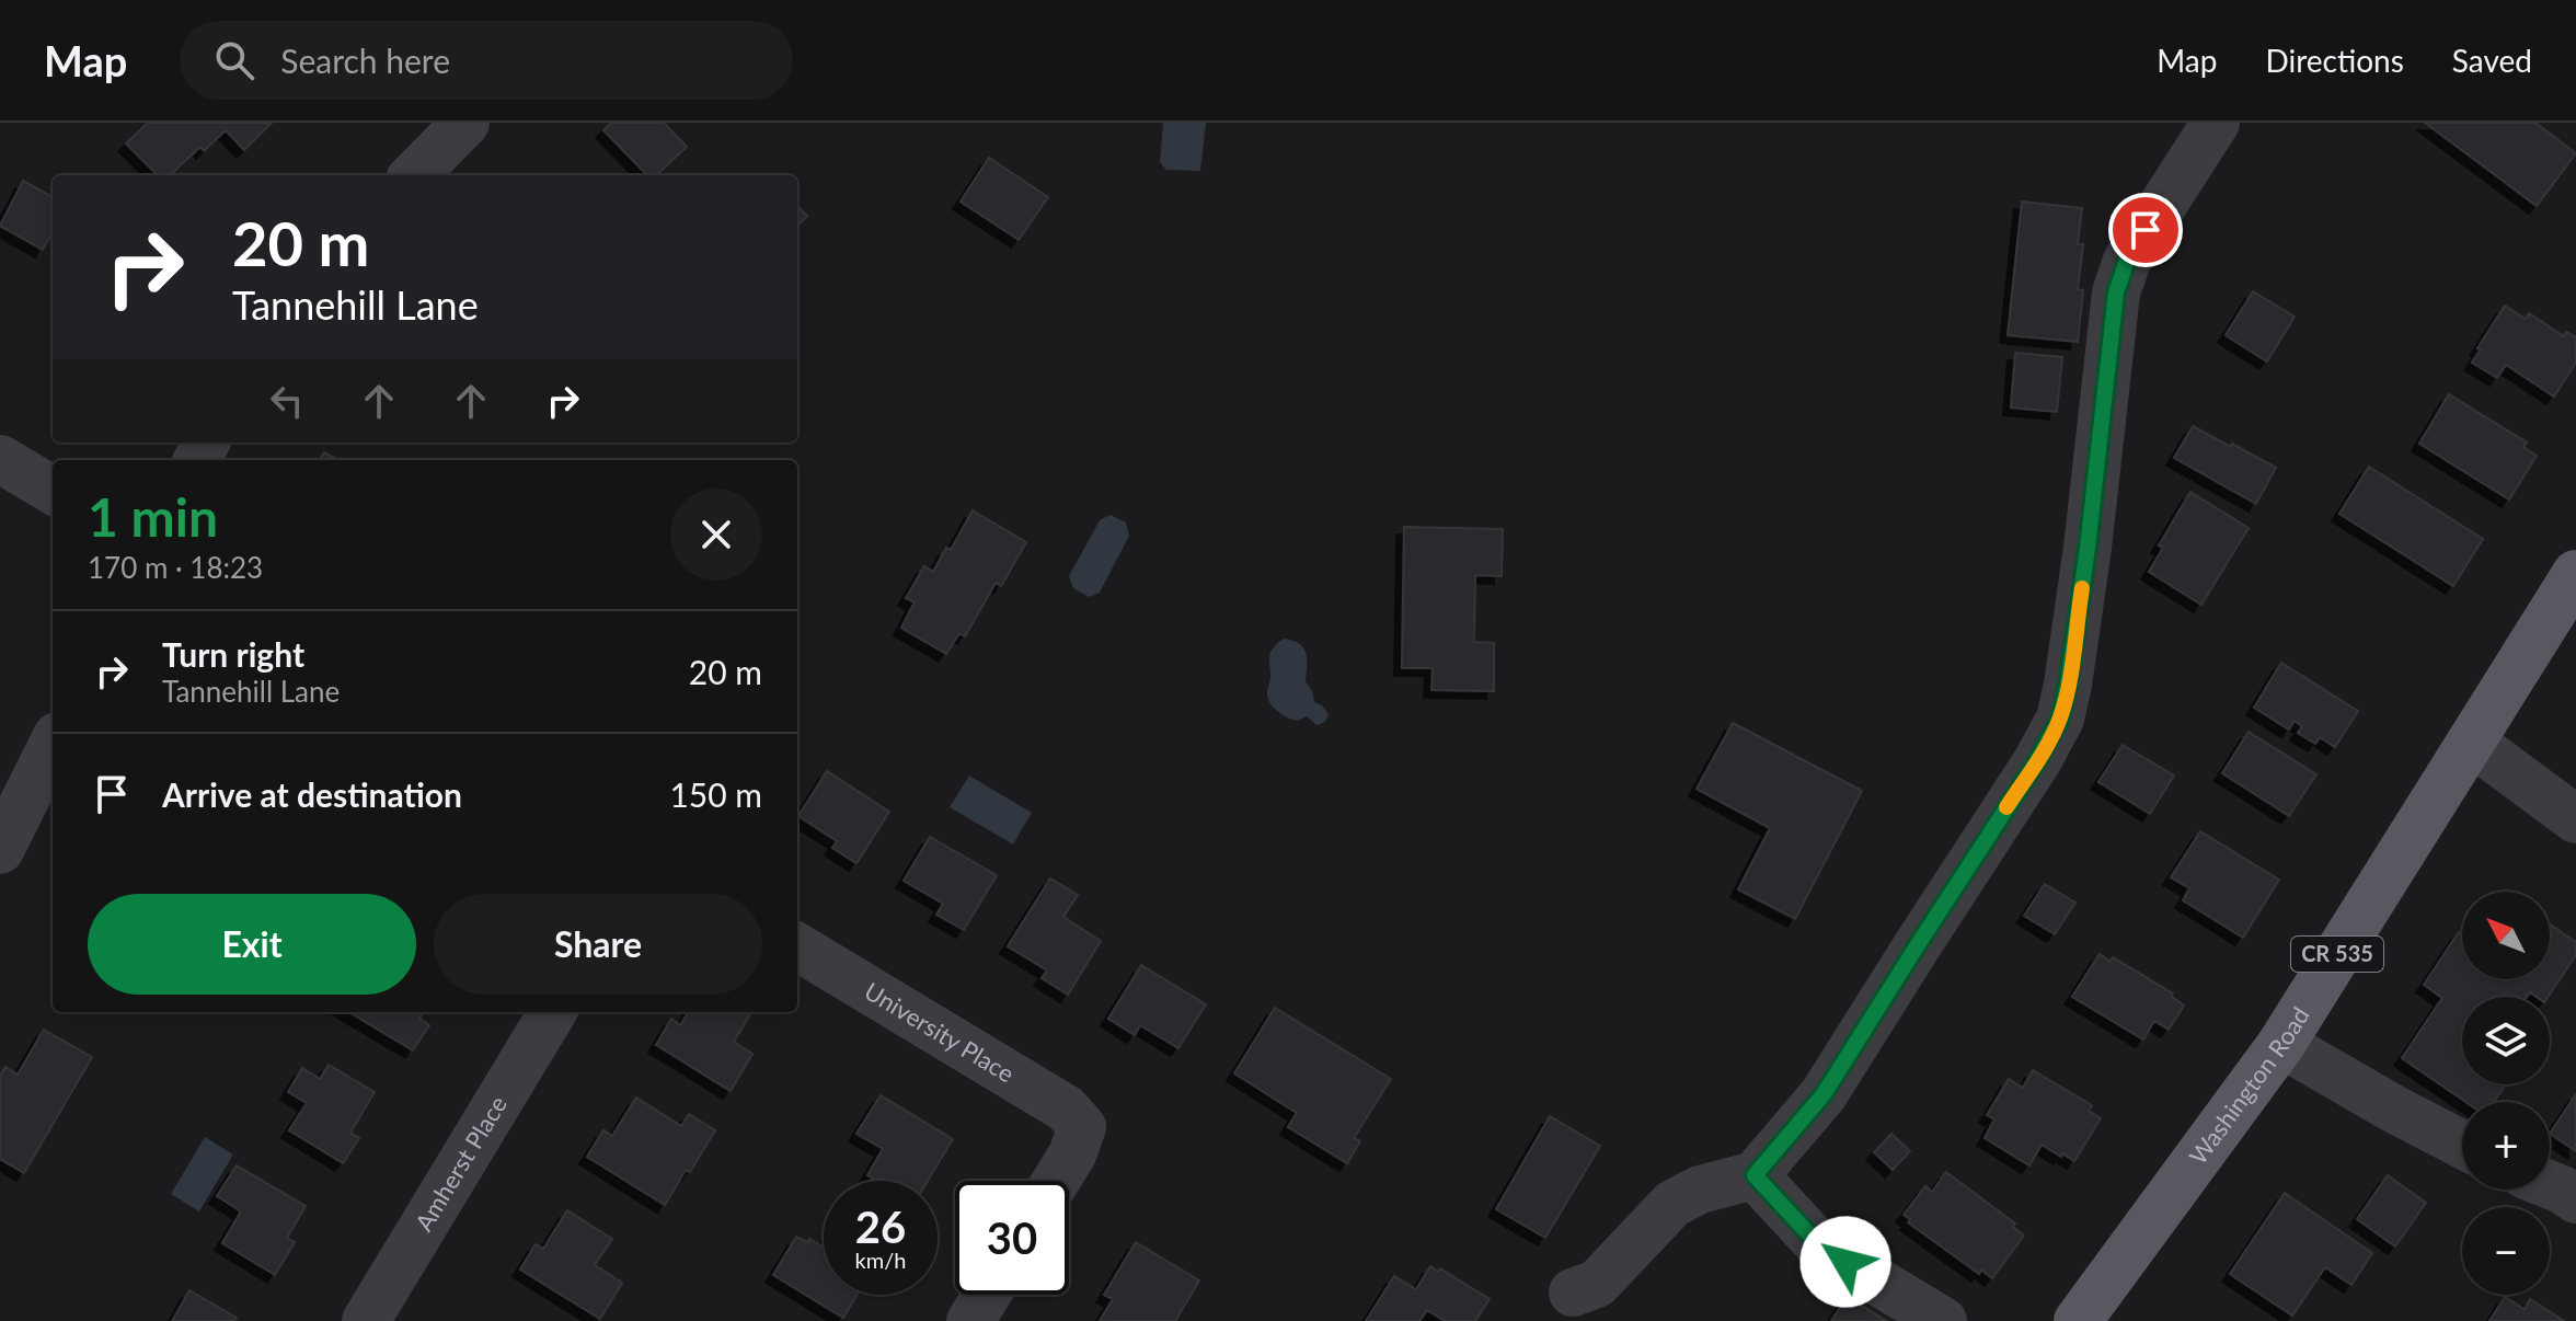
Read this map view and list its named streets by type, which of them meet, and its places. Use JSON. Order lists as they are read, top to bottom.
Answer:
{
  "streets": {
    "main road": ["CR 535", "Washington Road"],
    "street": ["University Place", "Amherst Place"]
  },
  "north": "top left",
  "page": {
    "header": "Map",
    "search": "Search here",
    "nav": ["Map", "Directions", "Saved"],
    "turn": ["20 m", "Tannehill Lane"],
    "heading": ["1 min", "170 m · 18:23"],
    "list": [
      {
        "name": "Turn right",
        "note": "Tannehill Lane",
        "value": "20 m"
      },
      {
        "name": "Arrive at destination",
        "value": "150 m"
      }
    ],
    "buttons": ["Exit", "Share"],
    "map_buttons": ["+", "−"],
    "speed": "26 km/h",
    "limit": "30"
  }
}
